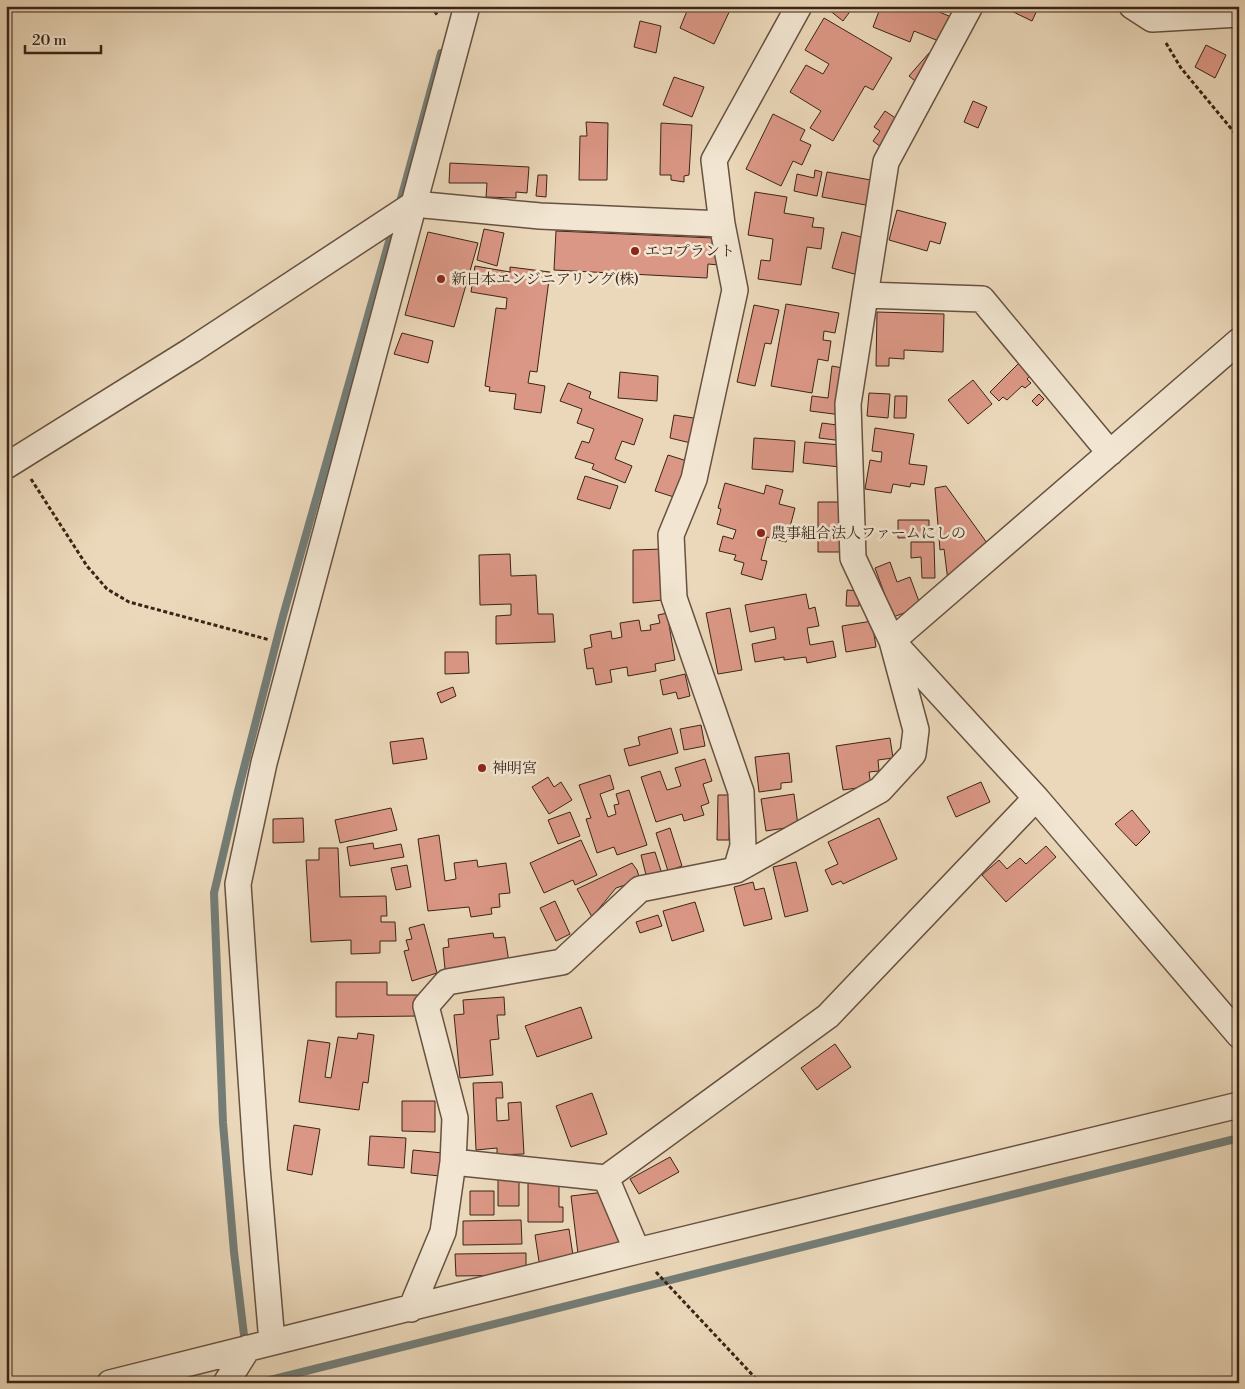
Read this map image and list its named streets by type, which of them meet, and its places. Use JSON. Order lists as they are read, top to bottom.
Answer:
{
  "places": [
    "エコプラント",
    "新日本エンジニアリング(株)",
    "農事組合法人ファームにしの",
    "神明宮"
  ],
  "scale_bar": "20 m"
}
